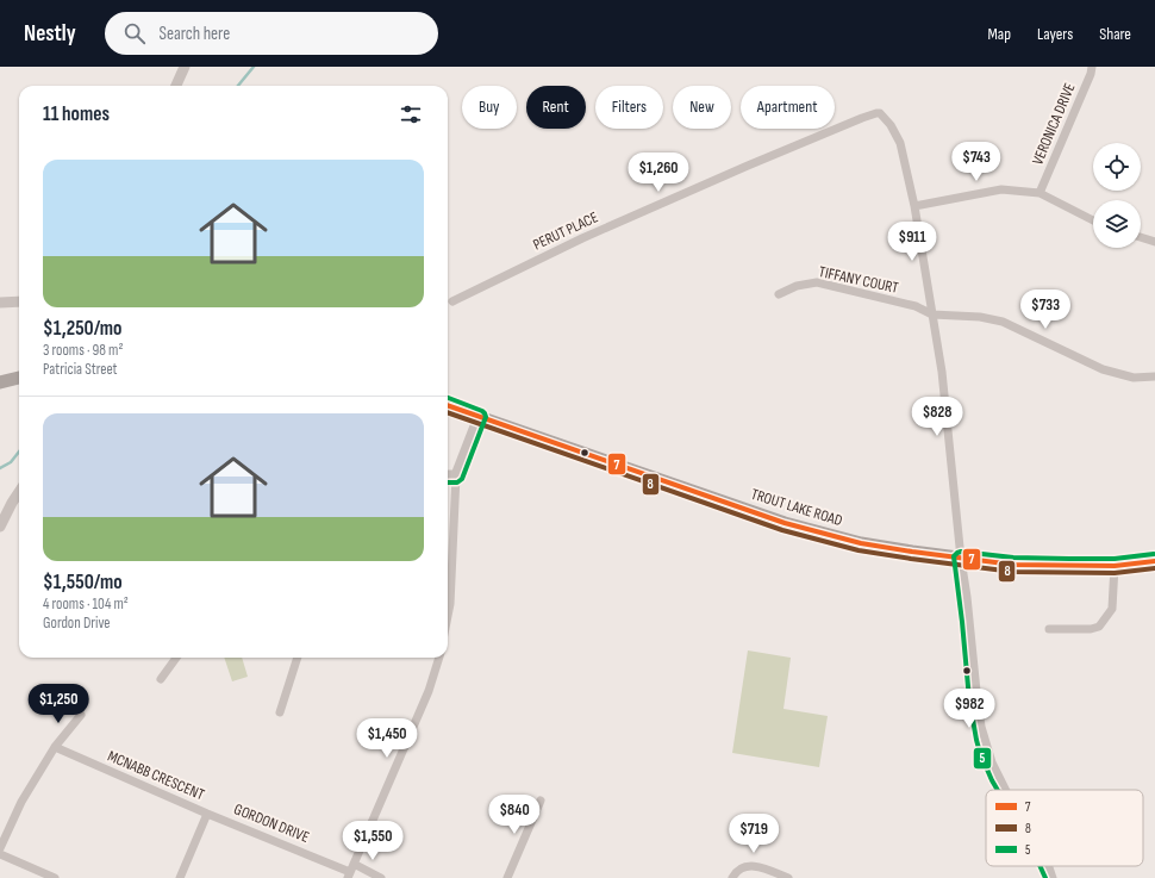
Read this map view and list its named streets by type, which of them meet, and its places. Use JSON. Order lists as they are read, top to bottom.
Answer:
{
  "streets": {
    "main road": ["TROUT LAKE ROAD"],
    "street": [
      "VERONICA DRIVE",
      "PERUT PLACE",
      "TIFFANY COURT",
      "MCNABB CRESCENT",
      "GORDON DRIVE"
    ]
  },
  "crossings": [
    ["MCNABB CRESCENT", "GORDON DRIVE"]
  ],
  "lines": ["transit line 5", "transit line 7", "transit line 8"],
  "legend": ["7", "8", "5"],
  "page": {
    "header": "Nestly",
    "search": "Search here",
    "nav": ["Map", "Layers", "Share"],
    "chip": [
      "Buy",
      "Rent",
      "Filters",
      "New",
      "Apartment"
    ],
    "heading": "11 homes",
    "price": [
      "$743",
      "$1,260",
      "$911",
      "$733",
      "$828",
      "$1,250",
      "$982",
      "$1,450",
      "$840",
      "$719",
      "$1,550"
    ],
    "list": [
      {
        "name": "$1,250/mo",
        "note": "3 rooms · 98 m² · Patricia Street"
      },
      {
        "name": "$1,550/mo",
        "note": "4 rooms · 104 m² · Gordon Drive"
      }
    ]
  }
}
